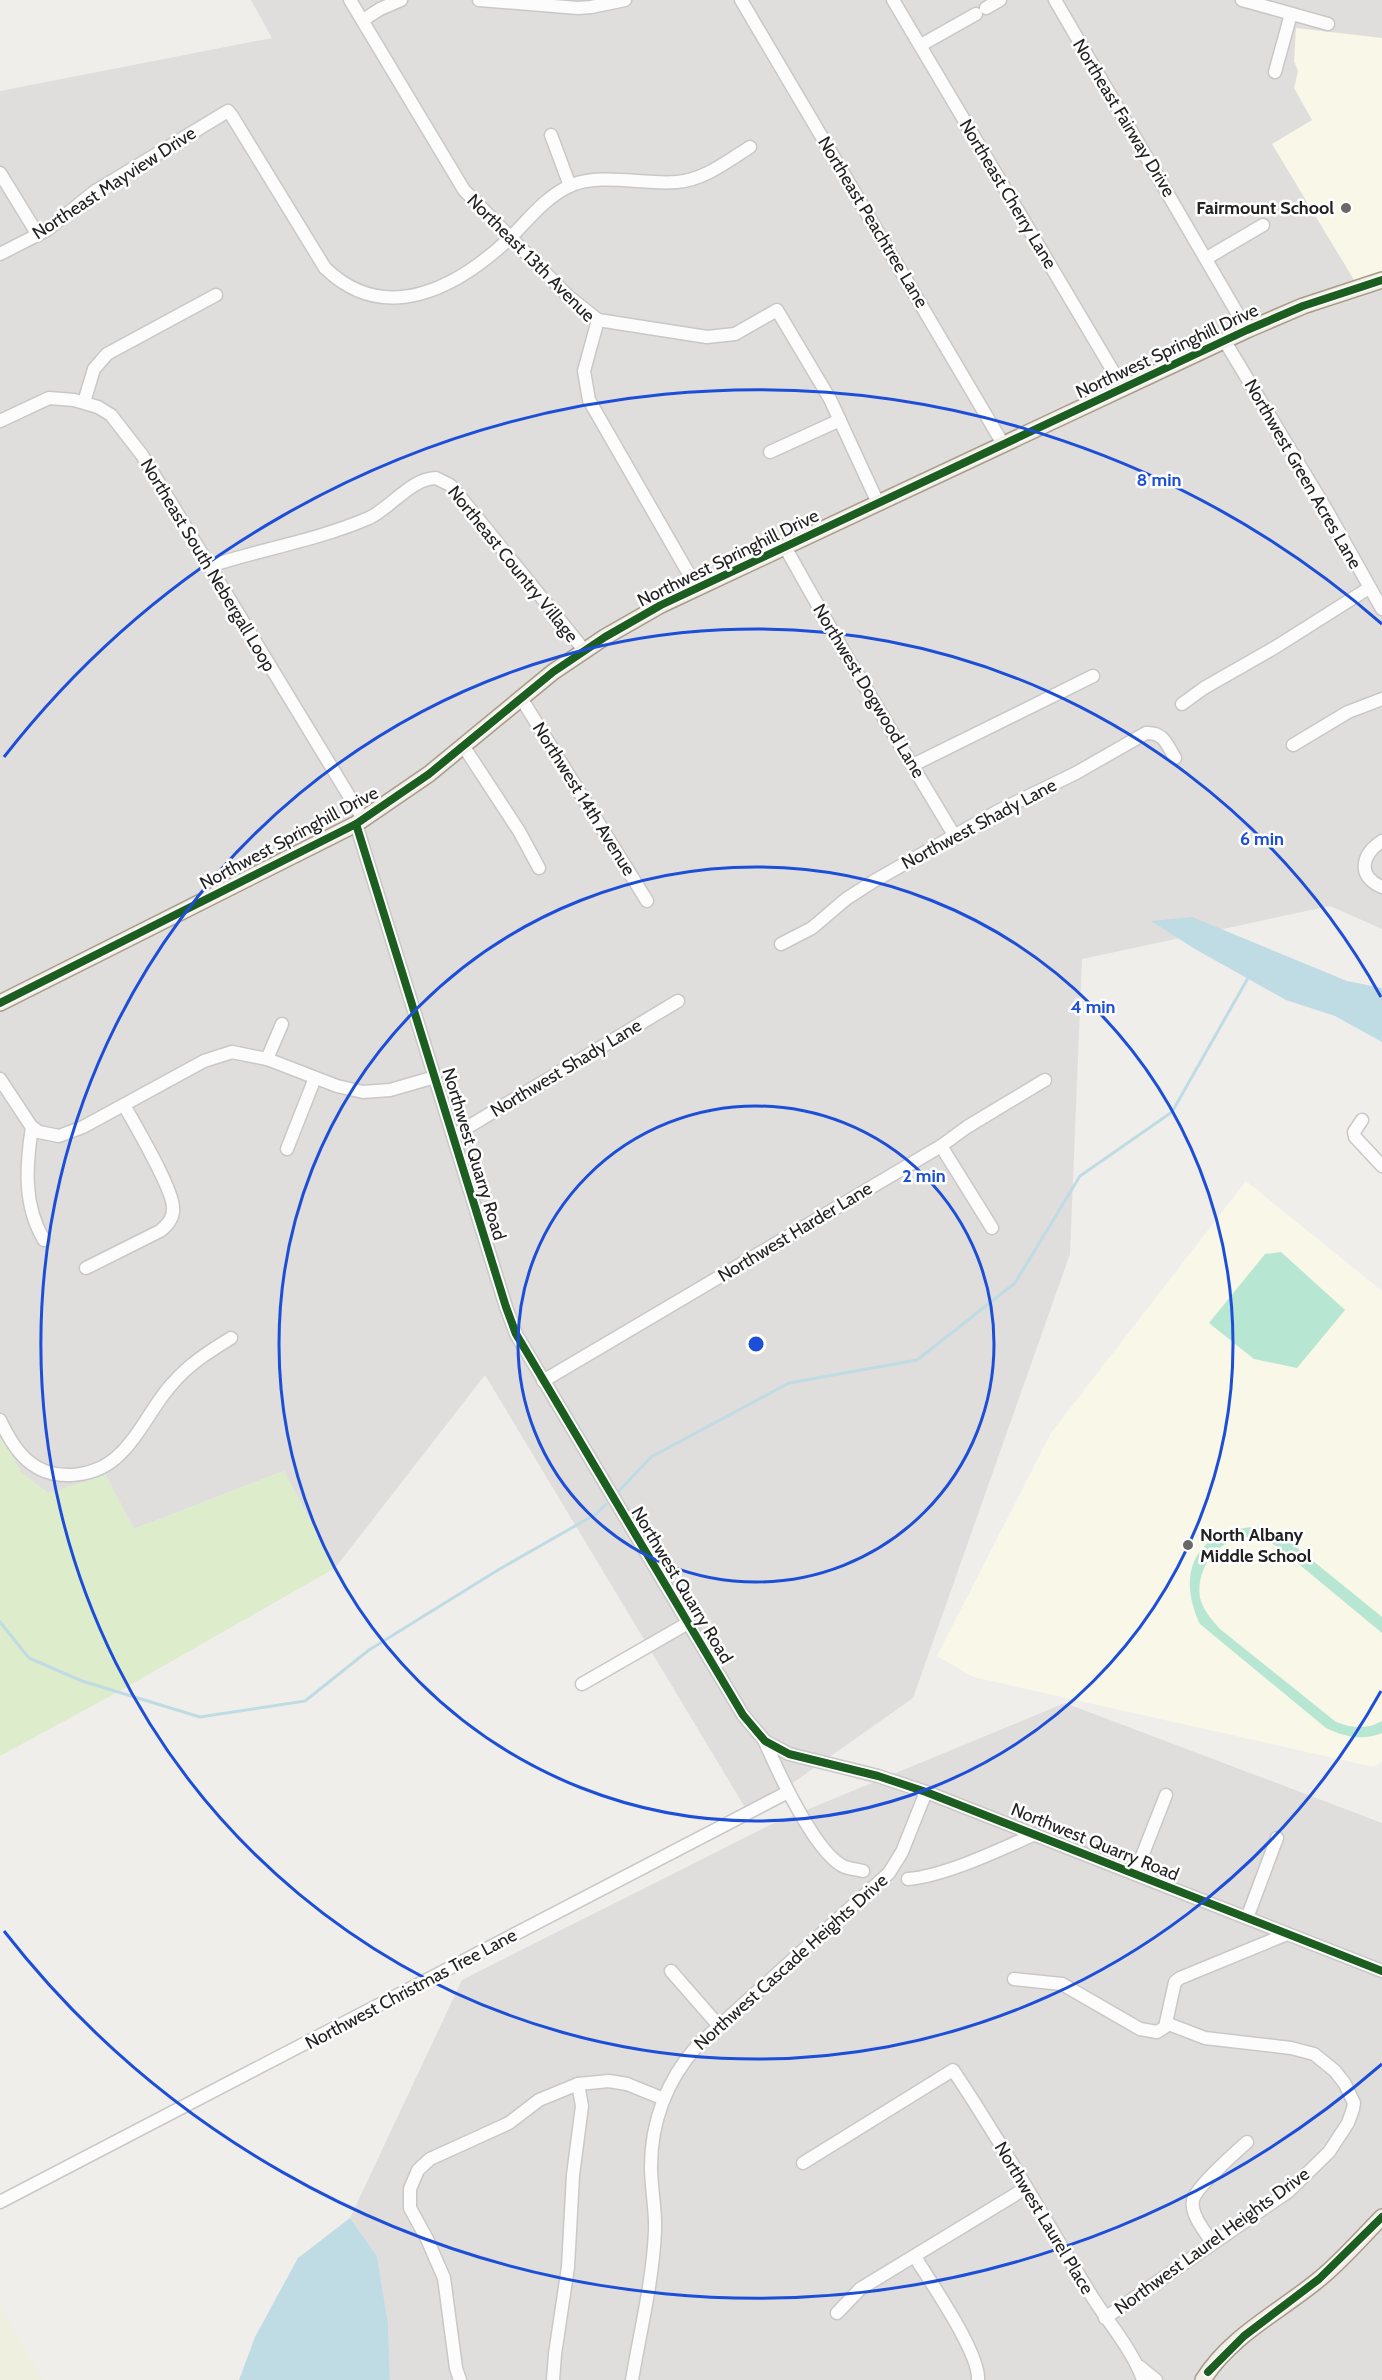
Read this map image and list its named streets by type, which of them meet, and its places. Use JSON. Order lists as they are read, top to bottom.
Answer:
{
  "streets": {
    "main road": ["Northwest Springhill Drive"],
    "street": [
      "Northeast Fairway Drive",
      "Northeast Mayview Drive",
      "Northeast Cherry Lane",
      "Northeast Peachtree Lane",
      "Northeast 13th Avenue",
      "Northwest Green Acres Lane",
      "Northeast Country Village",
      "Northeast South Nebergall Loop",
      "Northwest Dogwood Lane",
      "Northwest 14th Avenue",
      "Northwest Shady Lane",
      "Northwest Quarry Road",
      "Northwest Harder Lane",
      "Northwest Cascade Heights Drive",
      "Northwest Christmas Tree Lane",
      "Northwest Laurel Place",
      "Northwest Laurel Heights Drive"
    ]
  },
  "crossings": [
    ["Northeast Fairway Drive", "Northwest Springhill Drive"],
    ["Northeast Mayview Drive", "Northeast 13th Avenue"],
    ["Northeast Cherry Lane", "Northwest Springhill Drive"],
    ["Northeast Peachtree Lane", "Northwest Springhill Drive"],
    ["Northeast 13th Avenue", "Northwest Springhill Drive"],
    ["Northwest Springhill Drive", "Northwest Green Acres Lane"],
    ["Northwest Springhill Drive", "Northeast Country Village"],
    ["Northwest Springhill Drive", "Northeast South Nebergall Loop"],
    ["Northwest Springhill Drive", "Northwest Dogwood Lane"],
    ["Northwest Springhill Drive", "Northwest 14th Avenue"],
    ["Northwest Springhill Drive", "Northwest Quarry Road"],
    ["Northeast Country Village", "Northeast South Nebergall Loop"],
    ["Northeast South Nebergall Loop", "Northwest Quarry Road"],
    ["Northwest Dogwood Lane", "Northwest Shady Lane"],
    ["Northwest Shady Lane", "Northwest Quarry Road"],
    ["Northwest Quarry Road", "Northwest Harder Lane"],
    ["Northwest Quarry Road", "Northwest Cascade Heights Drive"],
    ["Northwest Quarry Road", "Northwest Christmas Tree Lane"],
    ["Northwest Laurel Place", "Northwest Laurel Heights Drive"]
  ],
  "places": ["Fairmount School", "North Albany Middle School"],
  "rings": [
    "8 min",
    "6 min",
    "4 min",
    "2 min"
  ]
}
